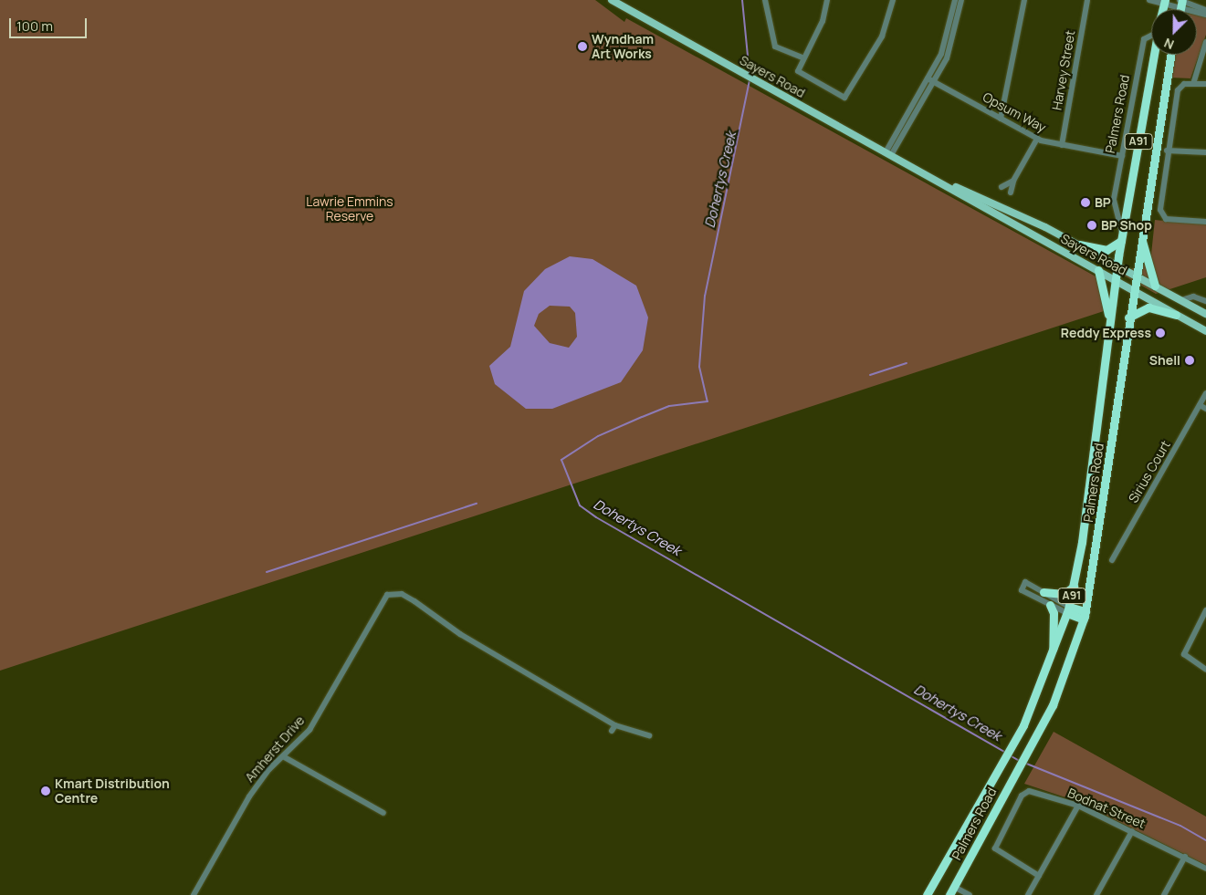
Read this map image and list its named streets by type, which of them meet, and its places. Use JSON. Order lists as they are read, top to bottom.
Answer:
{
  "streets": {
    "highway": ["Palmers Road", "A91"],
    "main road": ["Sayers Road"],
    "street": [
      "Harvey Street",
      "Opsum Way",
      "Sirius Court",
      "Amherst Drive",
      "Bodnat Street"
    ]
  },
  "crossings": [
    ["Harvey Street", "Opsum Way"],
    ["Sayers Road", "Palmers Road"],
    ["Opsum Way", "Palmers Road"]
  ],
  "water": ["Dohertys Creek"],
  "parks": ["Lawrie Emmins Reserve"],
  "places": [
    "Wyndham Art Works",
    "BP",
    "BP Shop",
    "Reddy Express",
    "Shell",
    "Kmart Distribution Centre"
  ],
  "scale_bar": "100 m",
  "north": "bottom left"
}
